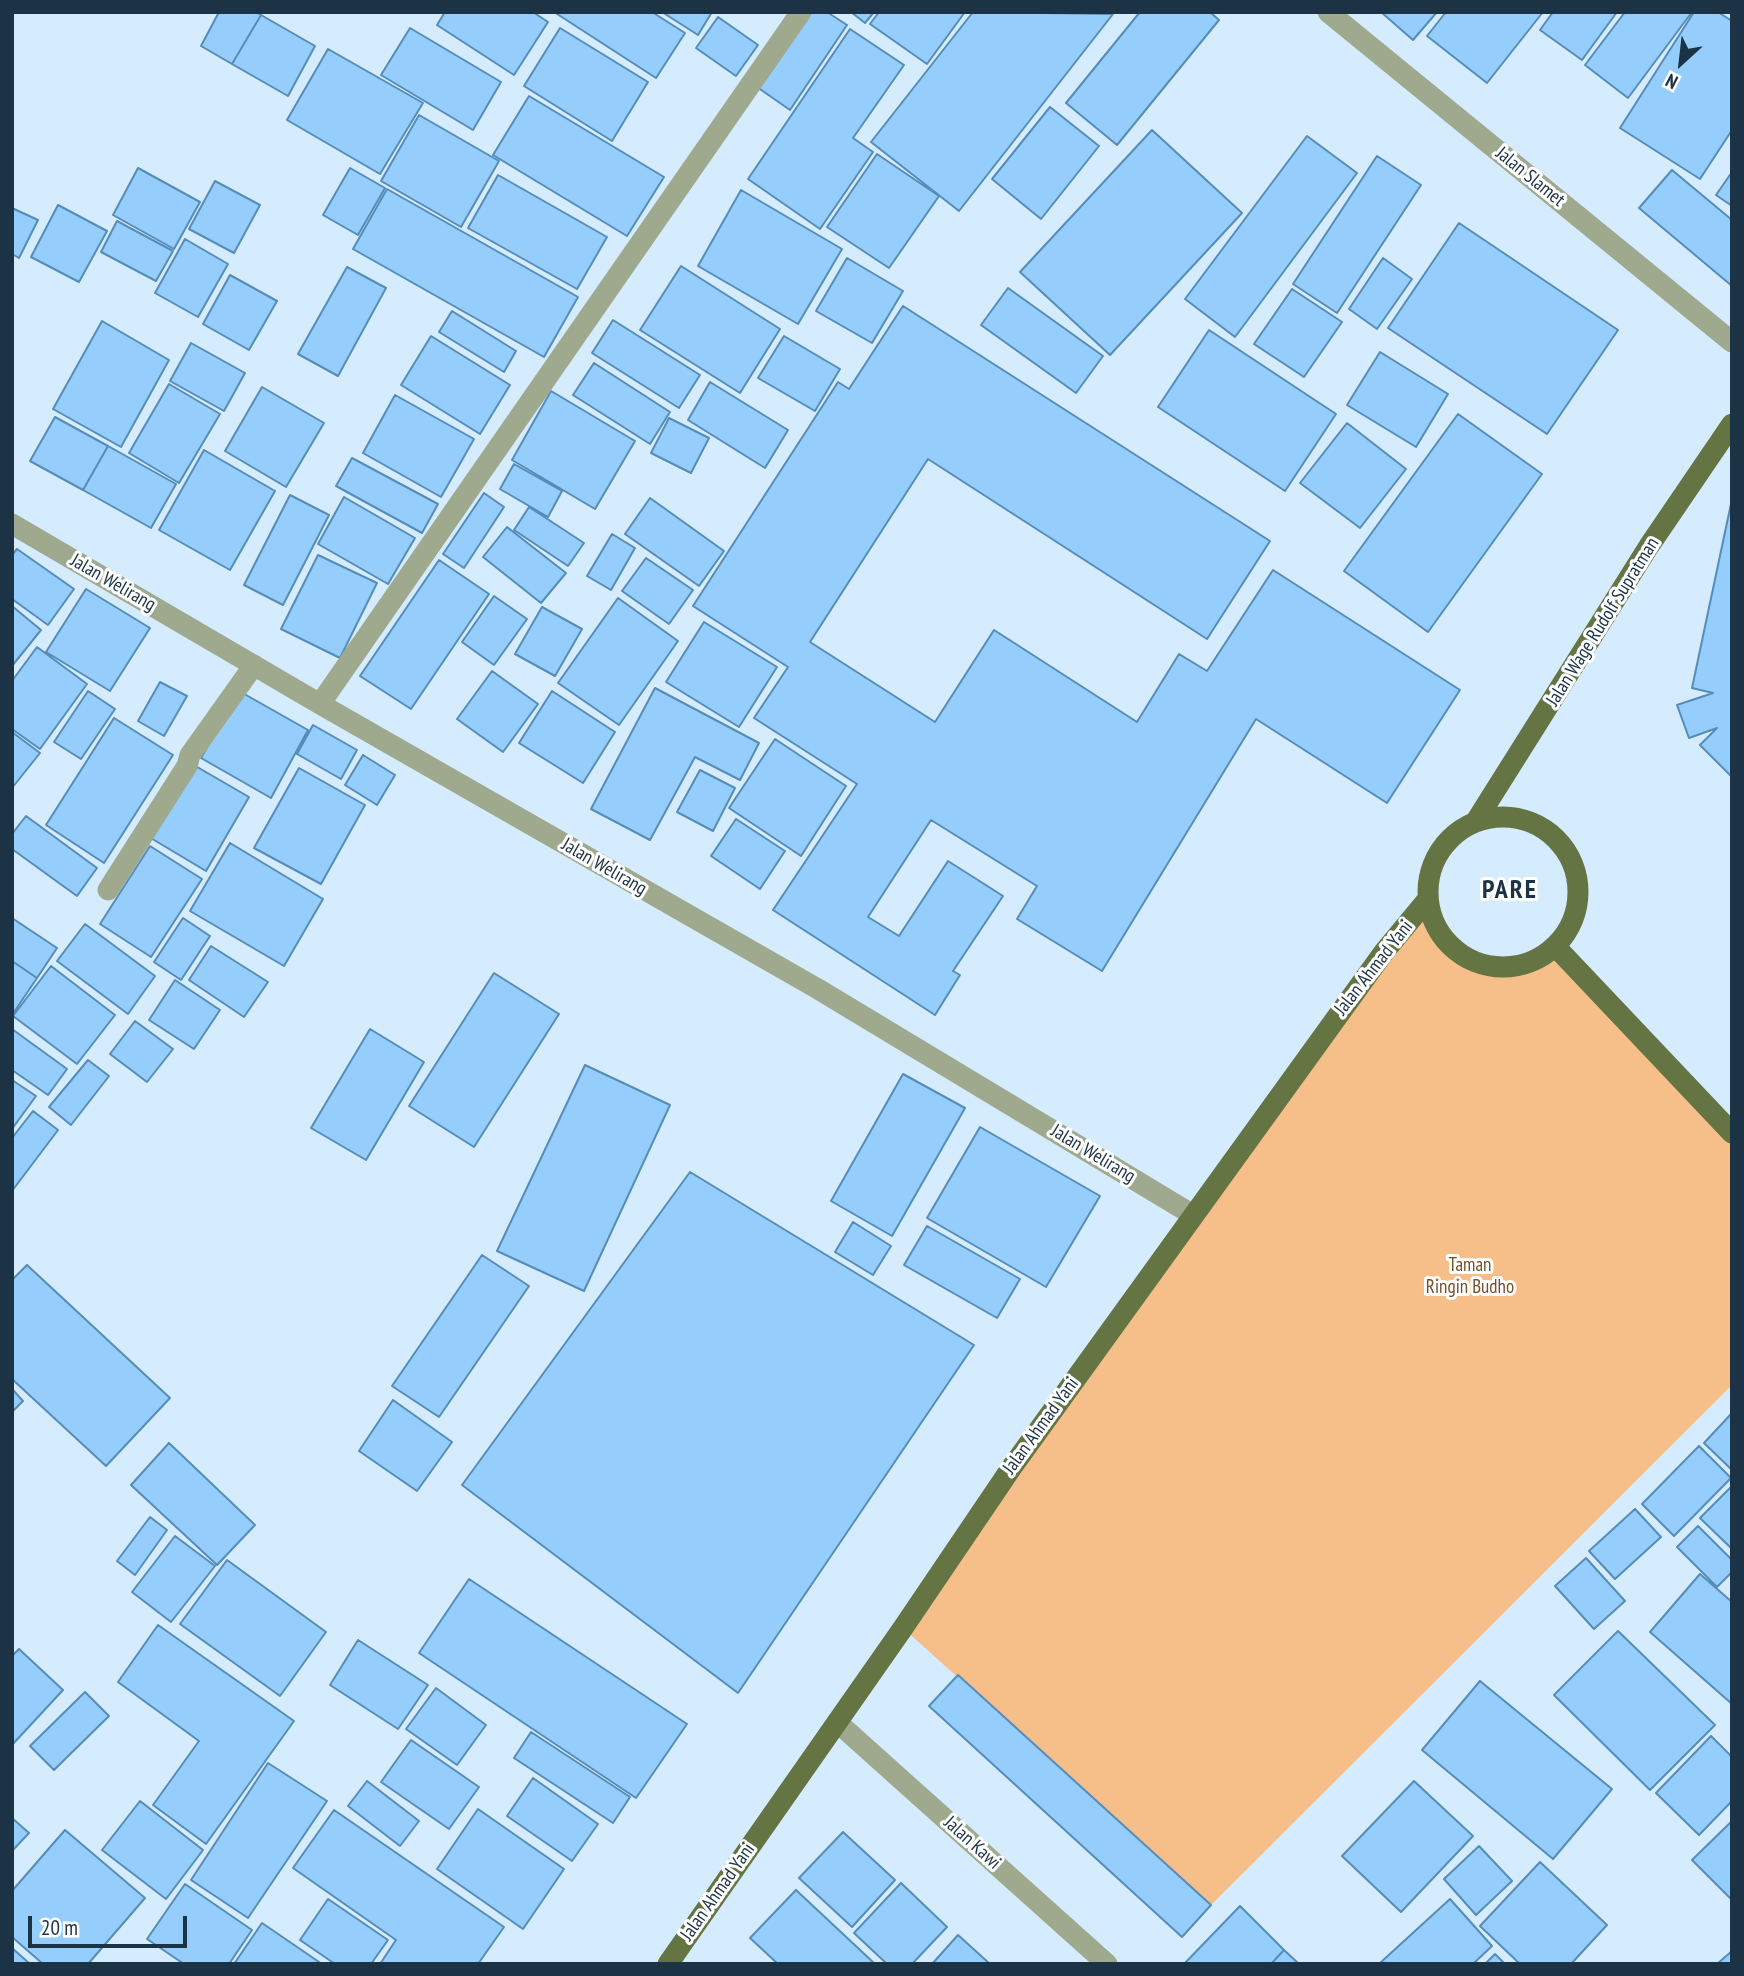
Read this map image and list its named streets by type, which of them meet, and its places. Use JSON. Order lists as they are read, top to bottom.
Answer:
{
  "streets": {
    "main road": ["Jalan Wage Rudolf Supratman", "Jalan Ahmad Yani"],
    "street": ["Jalan Slamet", "Jalan Welirang", "Jalan Kawi"]
  },
  "crossings": [
    ["Jalan Welirang", "Jalan Ahmad Yani"],
    ["Jalan Wage Rudolf Supratman", "Jalan Ahmad Yani"],
    ["Jalan Ahmad Yani", "Jalan Kawi"]
  ],
  "districts": ["PARE"],
  "parks": ["Taman Ringin Budho"],
  "scale_bar": "20 m",
  "north": "bottom left"
}
